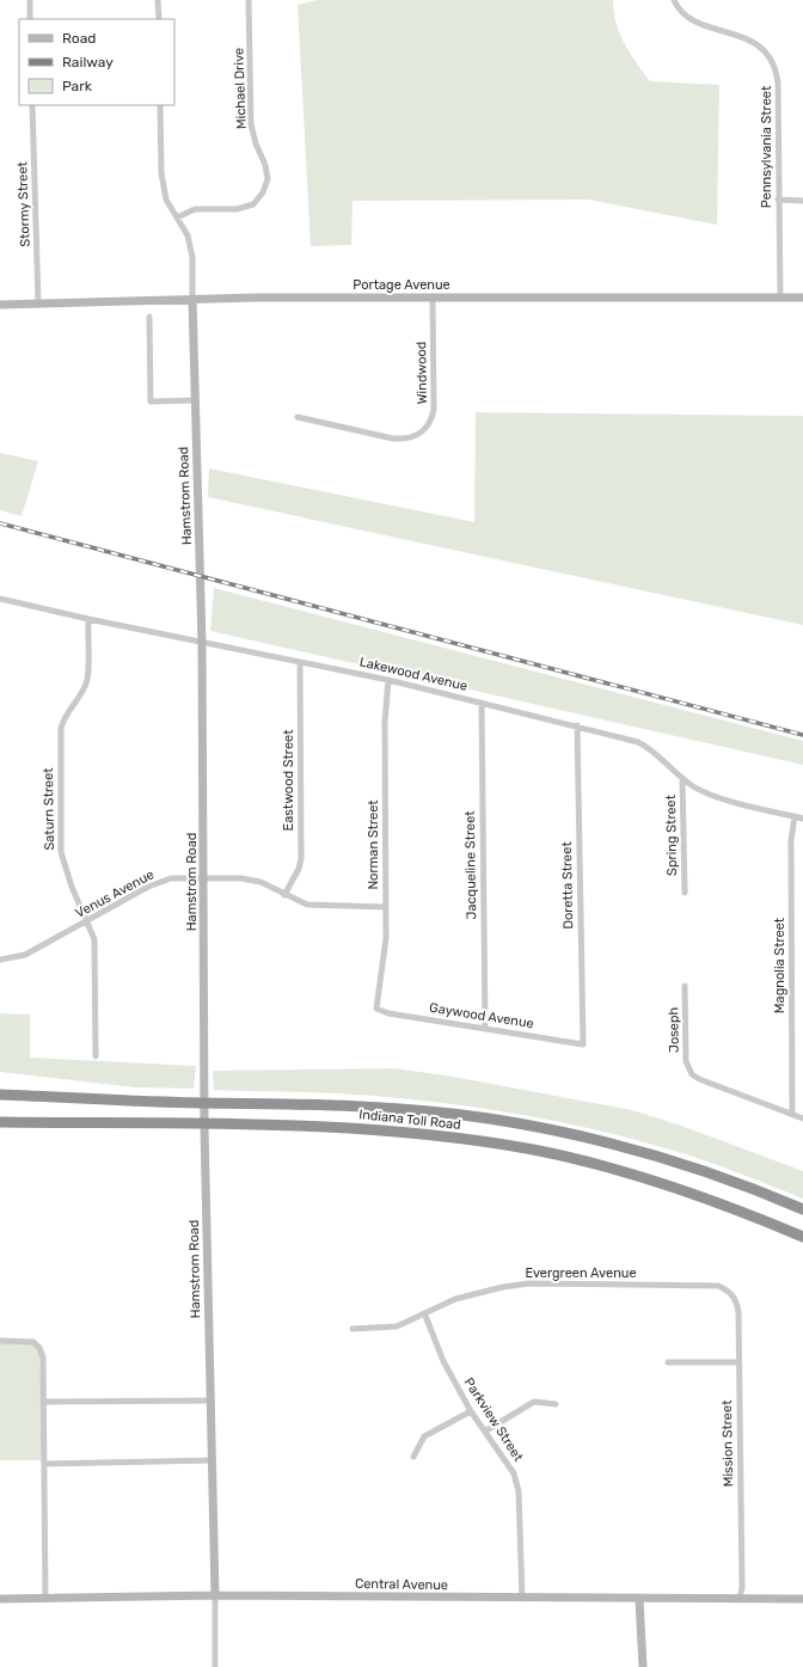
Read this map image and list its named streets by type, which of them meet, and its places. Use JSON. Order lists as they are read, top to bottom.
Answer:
{
  "streets": {
    "highway": ["Indiana Toll Road"],
    "street": [
      "Michael Drive",
      "Pennsylvania Street",
      "Stormy Street",
      "Portage Avenue",
      "Windwood",
      "Hamstrom Road",
      "Lakewood Avenue",
      "Eastwood Street",
      "Saturn Street",
      "Spring Street",
      "Norman Street",
      "Jacqueline Street",
      "Doretta Street",
      "Venus Avenue",
      "Magnolia Street",
      "Gaywood Avenue",
      "Joseph",
      "Evergreen Avenue",
      "Parkview Street",
      "Mission Street",
      "Central Avenue"
    ]
  },
  "crossings": [
    ["Michael Drive", "Hamstrom Road"],
    ["Pennsylvania Street", "Portage Avenue"],
    ["Stormy Street", "Portage Avenue"],
    ["Portage Avenue", "Windwood"],
    ["Portage Avenue", "Hamstrom Road"],
    ["Hamstrom Road", "Lakewood Avenue"],
    ["Hamstrom Road", "Venus Avenue"],
    ["Hamstrom Road", "Central Avenue"],
    ["Lakewood Avenue", "Eastwood Street"],
    ["Lakewood Avenue", "Saturn Street"],
    ["Lakewood Avenue", "Spring Street"],
    ["Lakewood Avenue", "Norman Street"],
    ["Lakewood Avenue", "Jacqueline Street"],
    ["Lakewood Avenue", "Doretta Street"],
    ["Lakewood Avenue", "Magnolia Street"],
    ["Eastwood Street", "Venus Avenue"],
    ["Saturn Street", "Venus Avenue"],
    ["Norman Street", "Venus Avenue"],
    ["Norman Street", "Gaywood Avenue"],
    ["Jacqueline Street", "Gaywood Avenue"],
    ["Doretta Street", "Gaywood Avenue"],
    ["Magnolia Street", "Joseph"],
    ["Evergreen Avenue", "Parkview Street"],
    ["Evergreen Avenue", "Mission Street"],
    ["Parkview Street", "Central Avenue"],
    ["Mission Street", "Central Avenue"]
  ],
  "legend": ["Road", "Railway", "Park"]
}
